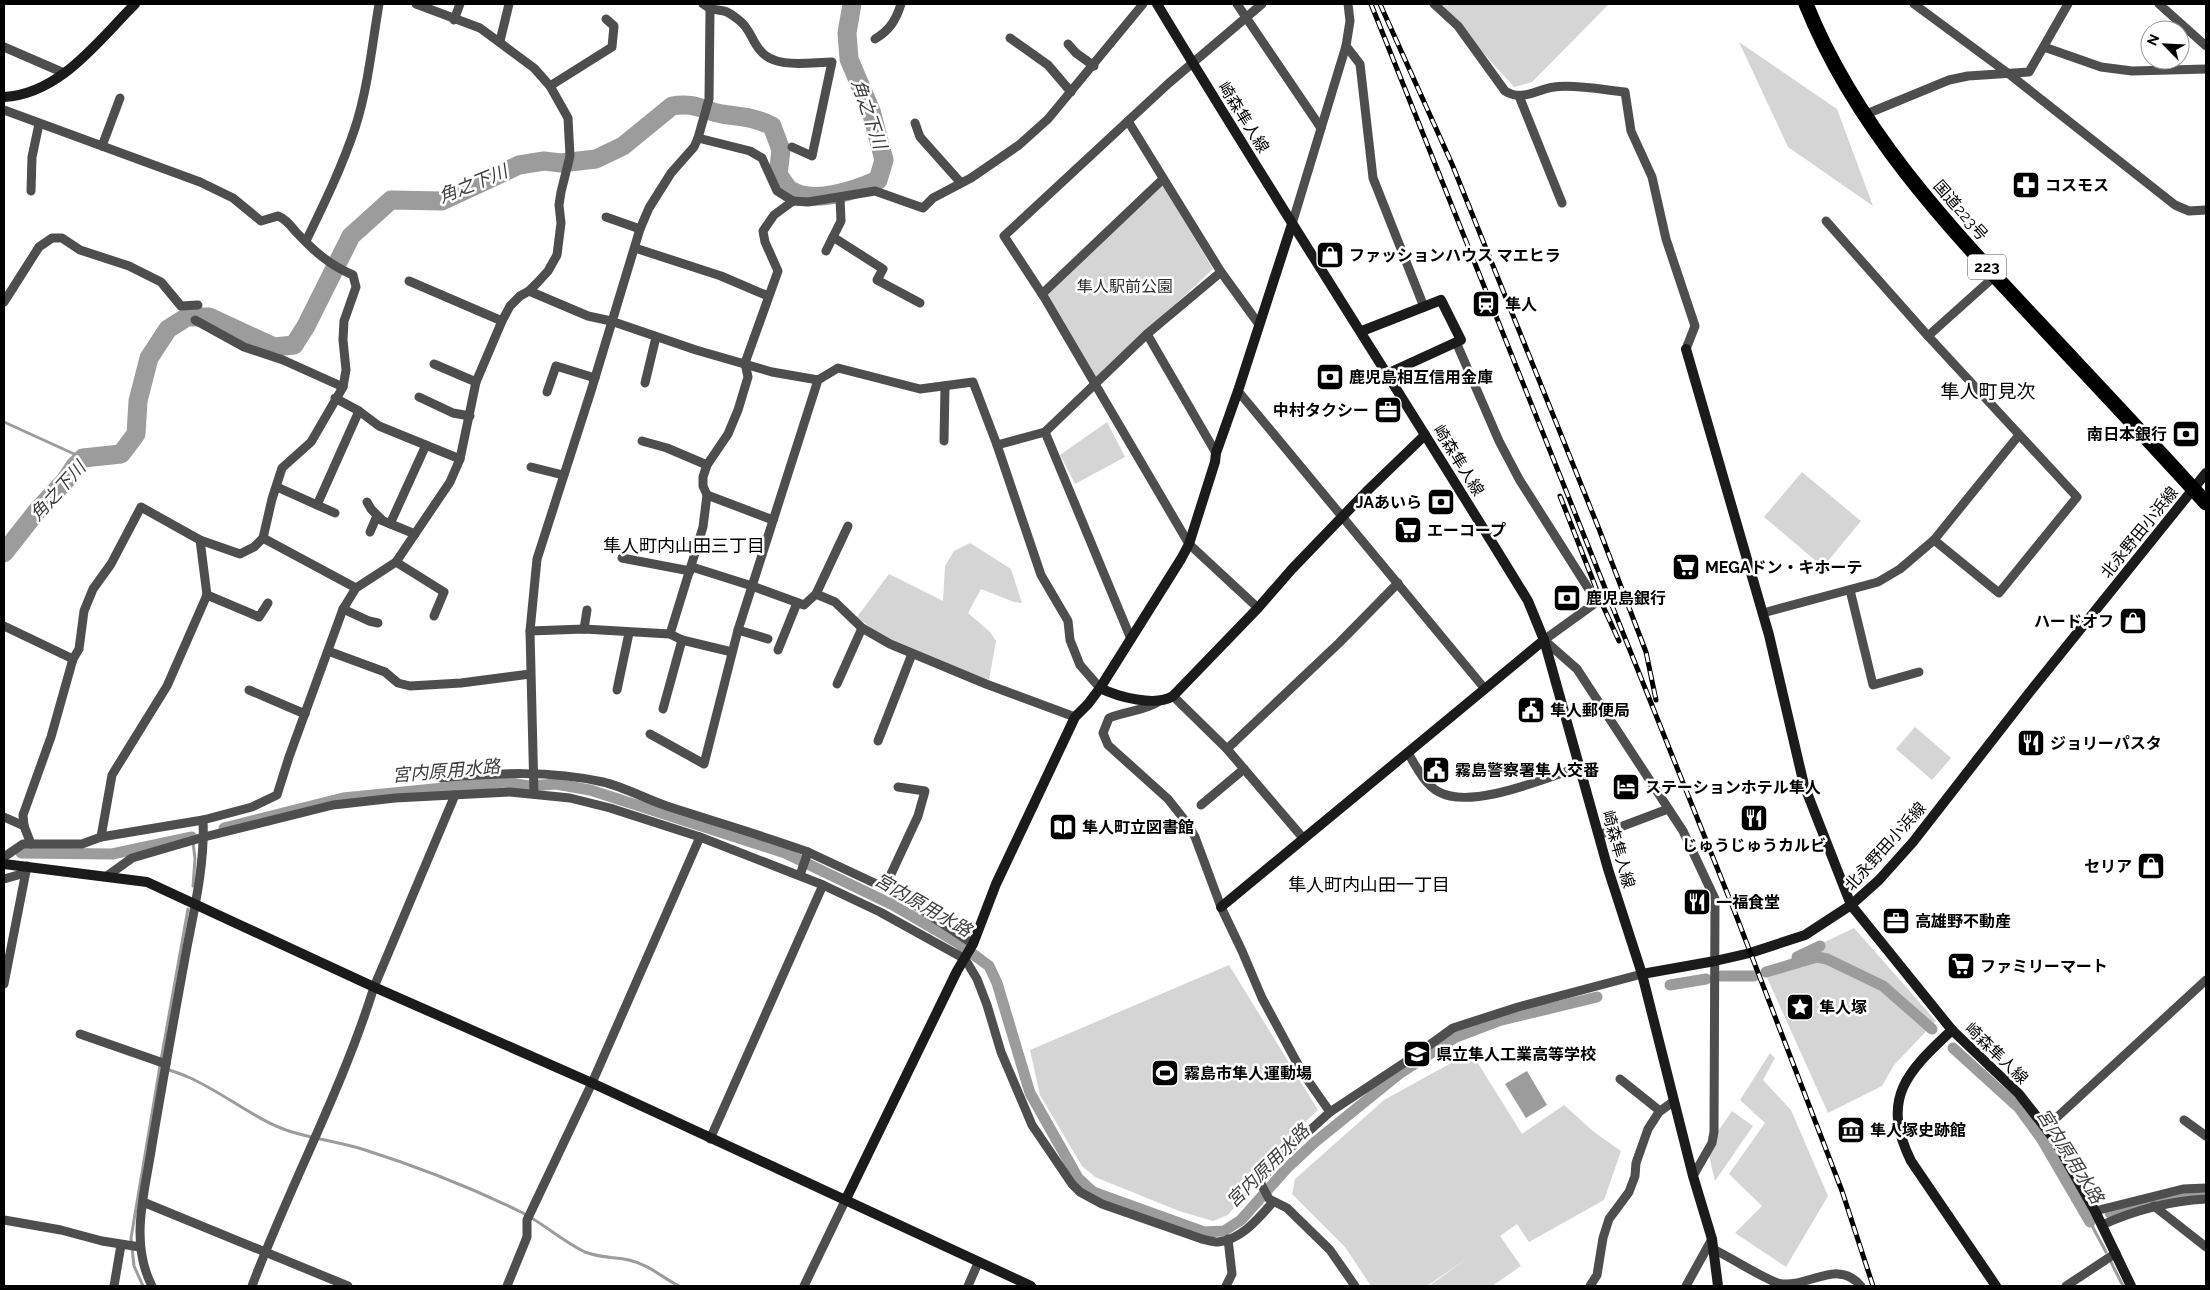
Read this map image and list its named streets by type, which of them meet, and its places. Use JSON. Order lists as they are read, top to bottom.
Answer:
{
  "streets": {
    "highway": ["国道223号", "223"],
    "street": ["崎森隼人線", "北永野田小浜線"]
  },
  "crossings": [
    ["崎森隼人線", "北永野田小浜線"],
    ["国道223号", "北永野田小浜線"]
  ],
  "districts": ["隼人町見次", "隼人町内山田三丁目", "隼人町内山田一丁目"],
  "water": ["角之下川", "宮内原用水路"],
  "parks": ["隼人駅前公園"],
  "places": {
    "pharmacy": ["コスモス"],
    "shop": ["ファッションハウス マエヒラ", "ハードオフ", "セリア"],
    "station": ["隼人"],
    "bank": [
      "鹿児島相互信用金庫",
      "南日本銀行",
      "JAあいら",
      "鹿児島銀行"
    ],
    "office": ["中村タクシー", "高雄野不動産"],
    "supermarket": ["エーコープ", "MEGAドン・キホーテ", "ファミリーマート"],
    "public building": ["隼人郵便局", "霧島警察署隼人交番"],
    "restaurant": ["ジョリーパスタ", "じゅうじゅうカルビ", "一福食堂"],
    "hotel": ["ステーションホテル隼人"],
    "library": ["隼人町立図書館"],
    "place": ["隼人塚"],
    "school or university": ["県立隼人工業高等学校"],
    "sports": ["霧島市隼人運動場"],
    "museum": ["隼人塚史跡館"]
  },
  "north": "top left"
}
